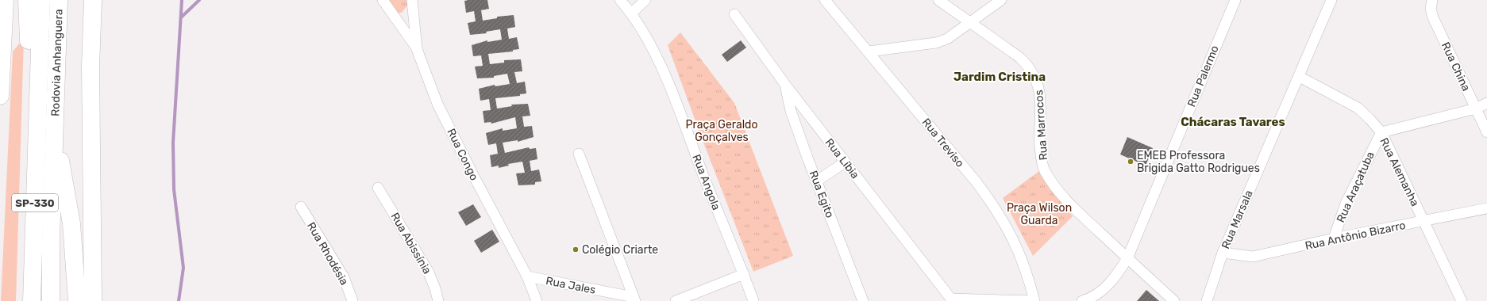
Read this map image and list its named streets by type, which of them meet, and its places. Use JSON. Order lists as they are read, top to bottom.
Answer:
{
  "streets": {
    "highway": ["Rodovia Anhanguera", "SP-330"],
    "street": [
      "Rua China",
      "Rua Palermo",
      "Rua Marrocos",
      "Rua Treviso",
      "Rua Congo",
      "Rua Líbia",
      "Rua Alemanha",
      "Rua Angola",
      "Rua Araçatuba",
      "Rua Egito",
      "Rua Marsala",
      "Rua Antônio Bizarro",
      "Rua Abissínia",
      "Rua Rhodésia",
      "Rua Jales"
    ]
  },
  "crossings": [
    ["Rodovia Anhanguera", "SP-330"],
    ["Rua Palermo", "Rua Marrocos"],
    ["Rua Congo", "Rua Jales"],
    ["Rua Líbia", "Rua Egito"],
    ["Rua Alemanha", "Rua Araçatuba"],
    ["Rua Alemanha", "Rua Marsala"],
    ["Rua Alemanha", "Rua Antônio Bizarro"],
    ["Rua Araçatuba", "Rua Antônio Bizarro"],
    ["Rua Marsala", "Rua Antônio Bizarro"]
  ],
  "districts": ["Jardim Cristina", "Chácaras Tavares"],
  "parks": ["Praça Geraldo Gonçalves", "Praça Wilson Guarda"],
  "places": ["EMEB Professora Brigida Gatto Rodrigues", "Colégio Criarte"]
}
